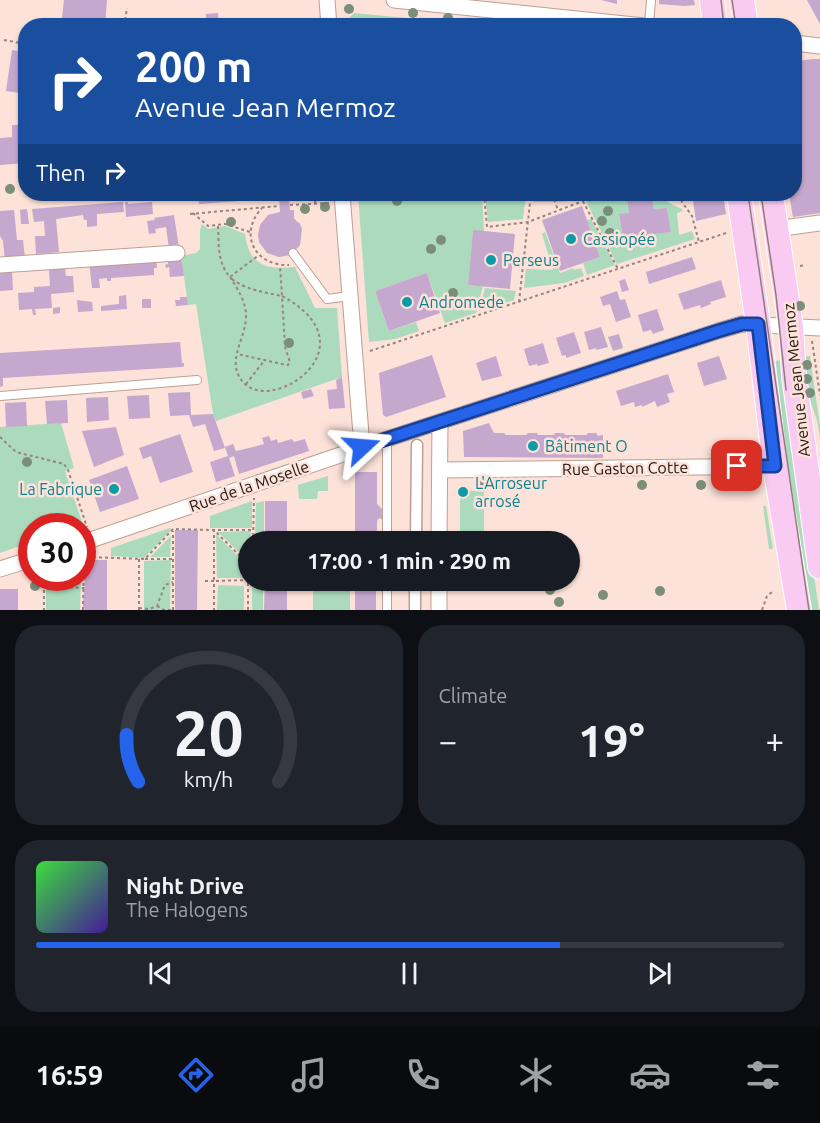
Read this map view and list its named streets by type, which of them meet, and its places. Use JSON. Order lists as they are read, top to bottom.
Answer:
{
  "streets": {
    "main road": ["Avenue Jean Mermoz"],
    "street": ["Rue Gaston Cotte", "Rue de la Moselle"]
  },
  "crossings": [
    ["Avenue Jean Mermoz", "Rue Gaston Cotte"],
    ["Avenue Jean Mermoz", "Rue de la Moselle"]
  ],
  "places": [
    "Cassiopée",
    "Perseus",
    "Andromede",
    "Bâtiment O",
    "La Fabrique",
    "L'Arroseur arrosé"
  ],
  "page": {
    "turn": ["200 m", "Avenue Jean Mermoz"],
    "then": "Then",
    "limit": "30",
    "trip": "17:00 · 1 min · 290 m",
    "tile": "Climate",
    "heat": ["−", "19°", "+"],
    "song": ["Night Drive", "The Halogens"],
    "tabs": "16:59",
    "gauge": ["20", "km/h"]
  }
}
